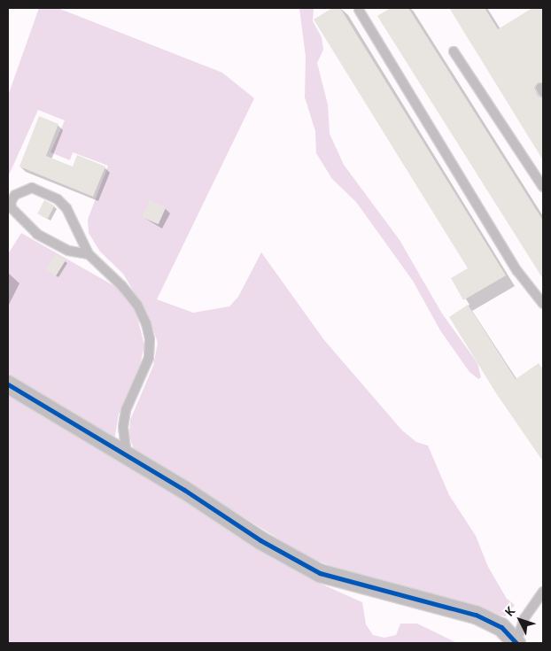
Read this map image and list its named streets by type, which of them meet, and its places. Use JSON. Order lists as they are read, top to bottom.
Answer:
{
  "north": "top left"
}
